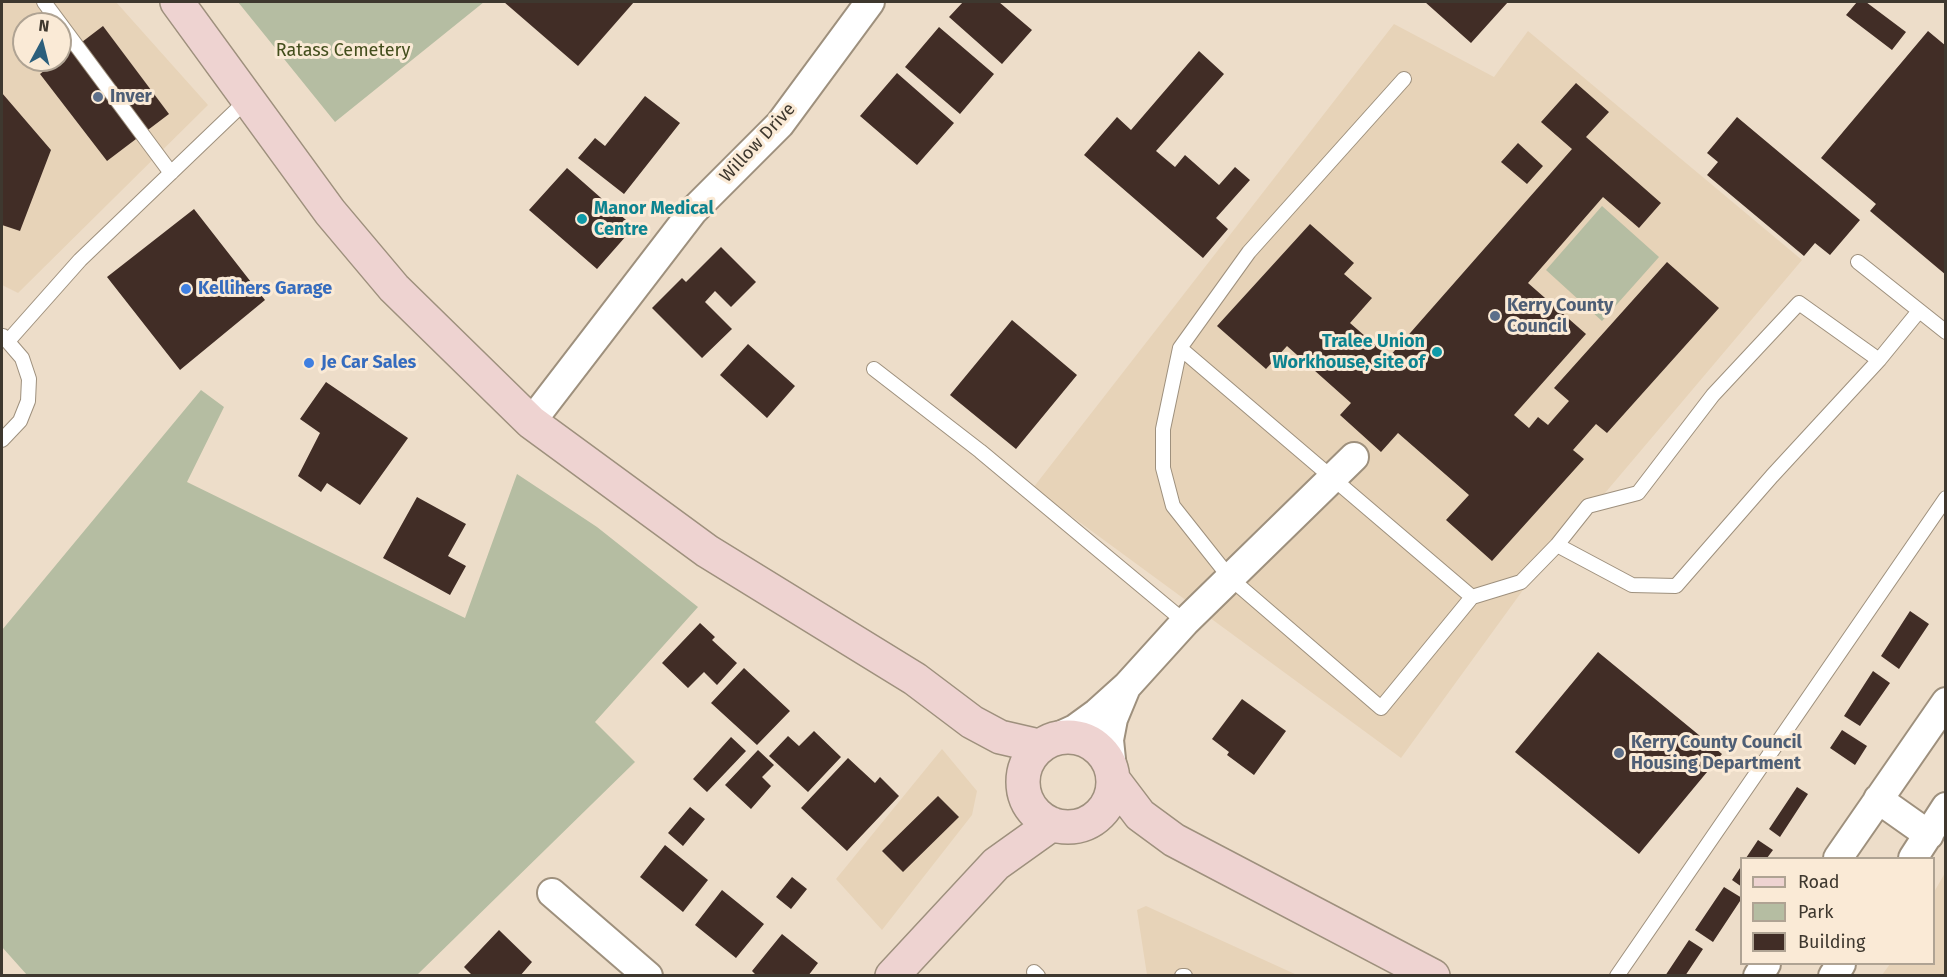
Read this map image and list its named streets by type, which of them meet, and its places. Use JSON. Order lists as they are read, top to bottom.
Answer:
{
  "streets": {
    "street": ["Willow Drive"]
  },
  "parks": ["Ratass Cemetery"],
  "places": [
    "Inver",
    "Manor Medical Centre",
    "Kellihers Garage",
    "Kerry County Council",
    "Tralee Union Workhouse, site of",
    "Je Car Sales",
    "Kerry County Council Housing Department"
  ],
  "legend": ["Road", "Park", "Building"],
  "north": "top"
}
